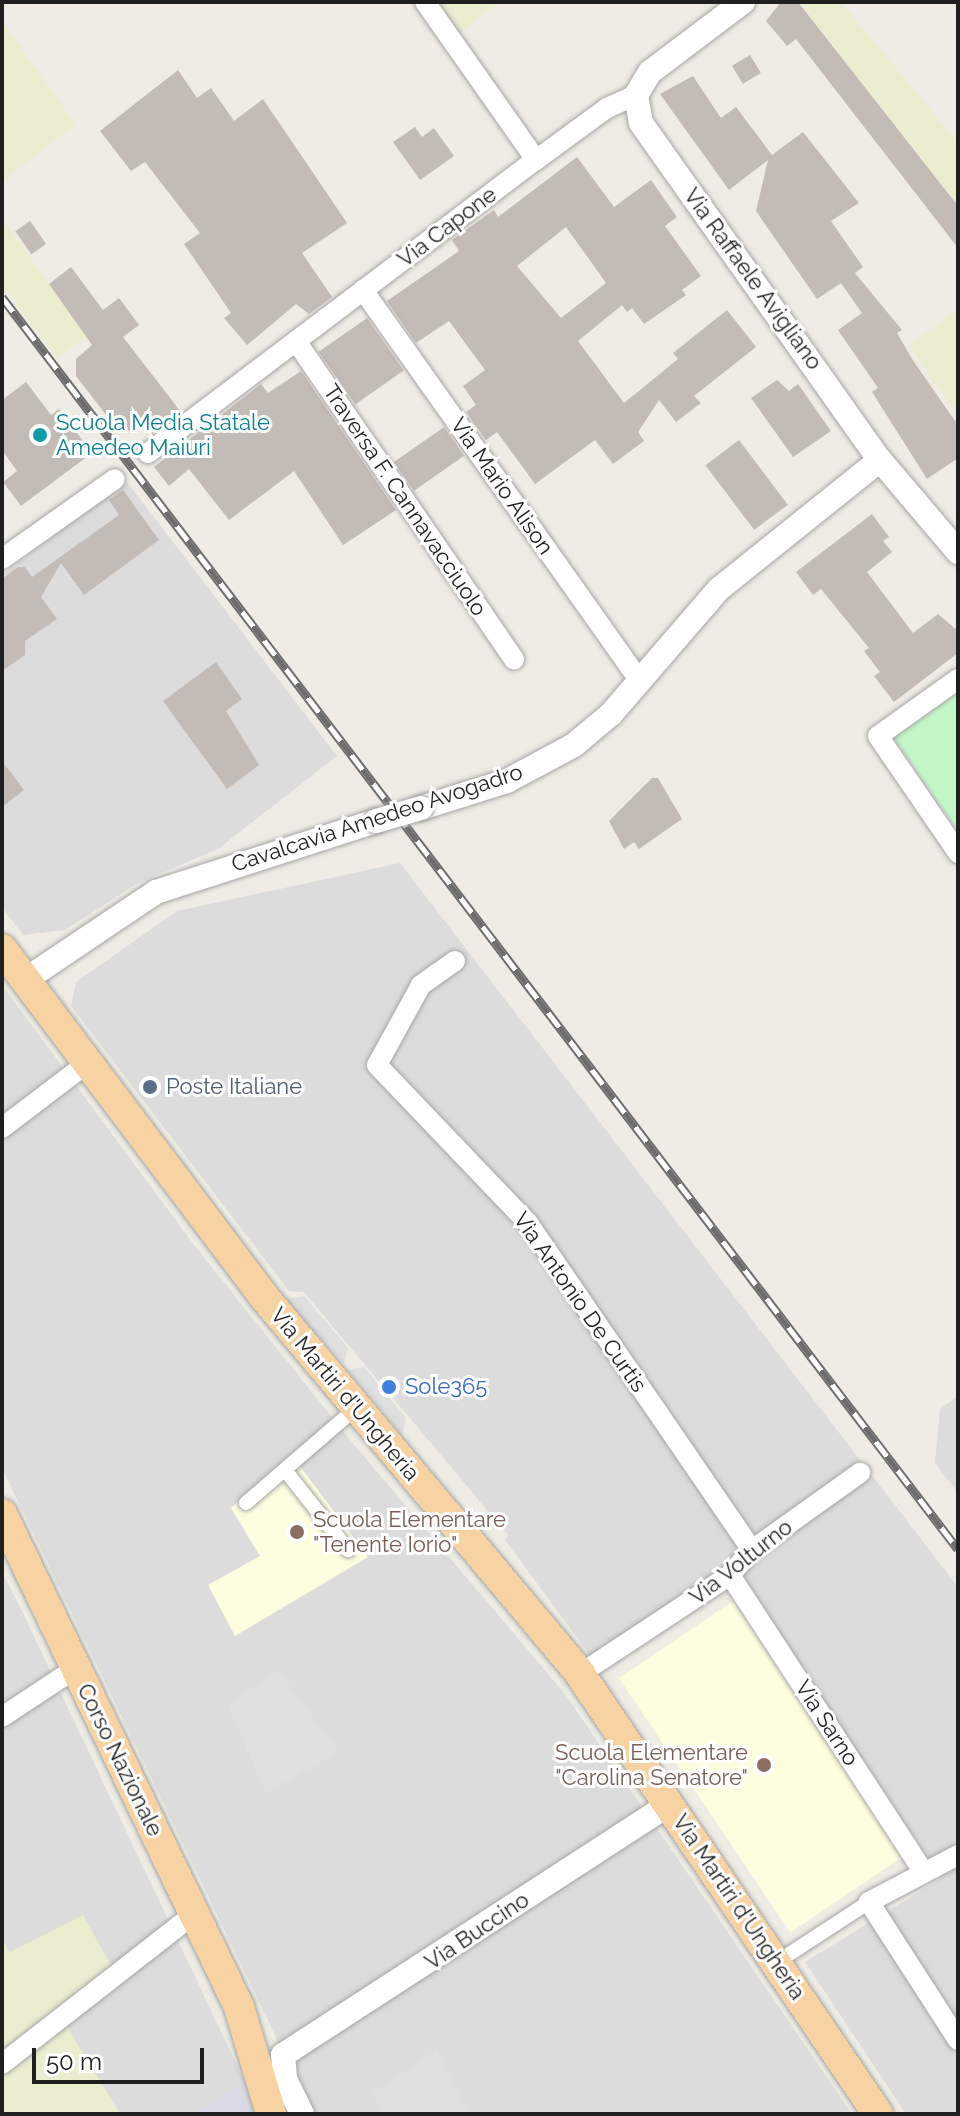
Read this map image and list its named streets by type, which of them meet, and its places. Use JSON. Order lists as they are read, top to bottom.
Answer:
{
  "streets": {
    "main road": ["Via Martiri d'Ungheria", "Corso Nazionale"],
    "street": [
      "Via Capone",
      "Via Raffaele Avigliano",
      "Via Mario Alison",
      "Traversa F. Cannavacciuolo",
      "Cavalcavia Amedeo Avogadro",
      "Via Antonio De Curtis",
      "Via Volturno",
      "Via Sarno",
      "Via Buccino"
    ]
  },
  "crossings": [
    ["Via Capone", "Via Raffaele Avigliano"],
    ["Via Capone", "Via Mario Alison"],
    ["Via Capone", "Traversa F. Cannavacciuolo"],
    ["Via Raffaele Avigliano", "Cavalcavia Amedeo Avogadro"],
    ["Via Mario Alison", "Cavalcavia Amedeo Avogadro"],
    ["Cavalcavia Amedeo Avogadro", "Via Martiri d'Ungheria"],
    ["Via Antonio De Curtis", "Via Volturno"],
    ["Via Martiri d'Ungheria", "Via Volturno"],
    ["Via Martiri d'Ungheria", "Via Buccino"],
    ["Via Volturno", "Via Sarno"],
    ["Corso Nazionale", "Via Buccino"]
  ],
  "places": [
    "Scuola Media Statale Amedeo Maiuri",
    "Poste Italiane",
    "Sole365",
    "Scuola Elementare \"Tenente Iorio\"",
    "Scuola Elementare \"Carolina Senatore\""
  ],
  "scale_bar": "50 m"
}
